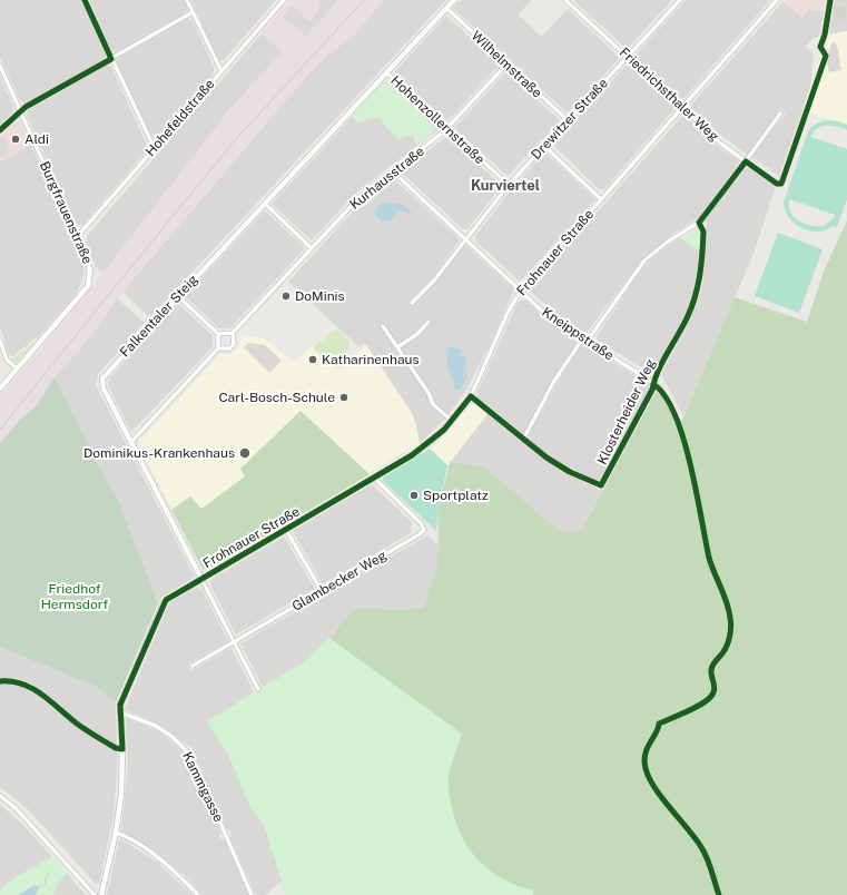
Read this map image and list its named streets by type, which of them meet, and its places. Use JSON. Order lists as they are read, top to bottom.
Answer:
{
  "streets": {
    "street": [
      "Wilhelmstraße",
      "Friedrichsthaler Weg",
      "Hohefeldstraße",
      "Drewitzer Straße",
      "Hohenzollernstraße",
      "Kurhausstraße",
      "Burgfrauenstraße",
      "Frohnauer Straße",
      "Falkentaler Steig",
      "Kneippstraße",
      "Klosterheider Weg",
      "Glambecker Weg",
      "Kammgasse"
    ]
  },
  "crossings": [
    ["Wilhelmstraße", "Drewitzer Straße"],
    ["Wilhelmstraße", "Kurhausstraße"],
    ["Wilhelmstraße", "Falkentaler Steig"],
    ["Friedrichsthaler Weg", "Drewitzer Straße"],
    ["Friedrichsthaler Weg", "Frohnauer Straße"],
    ["Hohefeldstraße", "Burgfrauenstraße"],
    ["Drewitzer Straße", "Hohenzollernstraße"],
    ["Drewitzer Straße", "Kneippstraße"],
    ["Hohenzollernstraße", "Kurhausstraße"],
    ["Hohenzollernstraße", "Falkentaler Steig"],
    ["Kurhausstraße", "Falkentaler Steig"],
    ["Kurhausstraße", "Kneippstraße"],
    ["Frohnauer Straße", "Falkentaler Steig"],
    ["Frohnauer Straße", "Kneippstraße"],
    ["Frohnauer Straße", "Klosterheider Weg"],
    ["Frohnauer Straße", "Glambecker Weg"],
    ["Frohnauer Straße", "Kammgasse"],
    ["Falkentaler Steig", "Glambecker Weg"],
    ["Kneippstraße", "Klosterheider Weg"]
  ],
  "districts": ["Kurviertel"],
  "parks": ["Friedhof Hermsdorf"],
  "places": [
    "Aldi",
    "DoMinis",
    "Katharinenhaus",
    "Carl-Bosch-Schule",
    "Dominikus-Krankenhaus",
    "Sportplatz"
  ]
}
